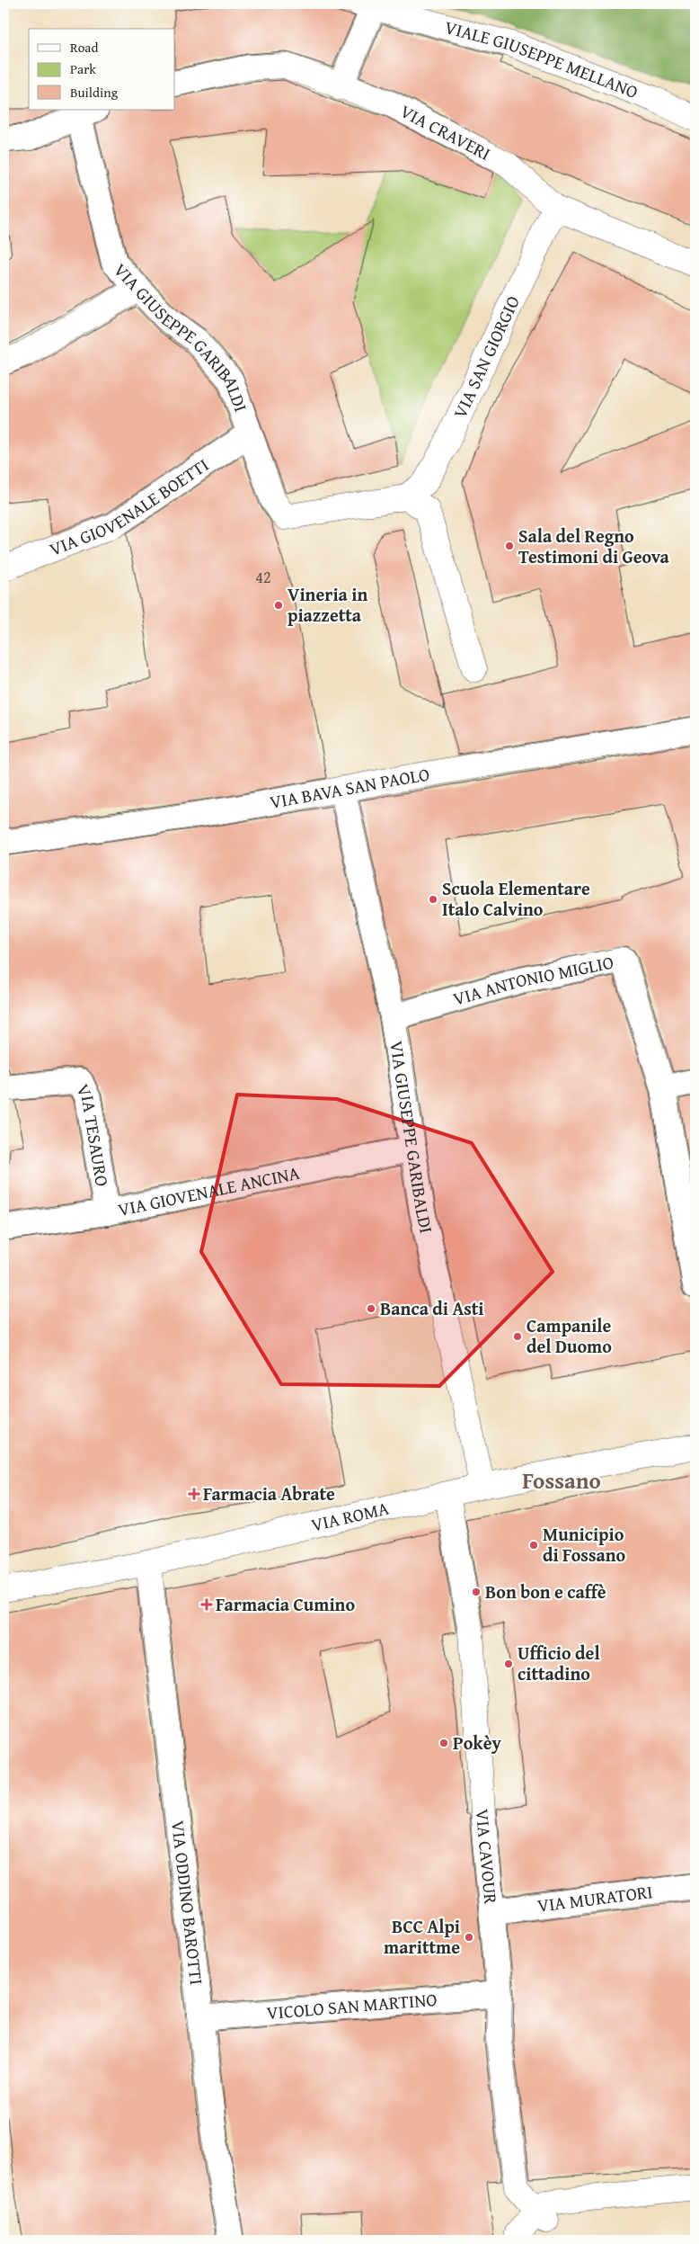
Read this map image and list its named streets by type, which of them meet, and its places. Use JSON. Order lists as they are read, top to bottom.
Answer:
{
  "streets": {
    "street": [
      "VIALE GIUSEPPE MELLANO",
      "VIA CRAVERI",
      "VIA GIUSEPPE GARIBALDI",
      "VIA SAN GIORGIO",
      "VIA GIOVENALE BOETTI",
      "VIA BAVA SAN PAOLO",
      "VIA ANTONIO MIGLIO",
      "VIA TESAURO",
      "VIA GIOVENALE ANCINA",
      "VIA ROMA",
      "VIA CAVOUR",
      "VIA MURATORI",
      "VIA ODDINO BAROTTI",
      "VICOLO SAN MARTINO"
    ]
  },
  "crossings": [
    ["VIA CRAVERI", "VIA SAN GIORGIO"],
    ["VIA GIUSEPPE GARIBALDI", "VIA SAN GIORGIO"],
    ["VIA GIUSEPPE GARIBALDI", "VIA GIOVENALE BOETTI"],
    ["VIA GIUSEPPE GARIBALDI", "VIA BAVA SAN PAOLO"],
    ["VIA GIUSEPPE GARIBALDI", "VIA ANTONIO MIGLIO"],
    ["VIA GIUSEPPE GARIBALDI", "VIA GIOVENALE ANCINA"],
    ["VIA GIUSEPPE GARIBALDI", "VIA ROMA"],
    ["VIA TESAURO", "VIA GIOVENALE ANCINA"],
    ["VIA ROMA", "VIA CAVOUR"],
    ["VIA ROMA", "VIA ODDINO BAROTTI"],
    ["VIA CAVOUR", "VIA MURATORI"],
    ["VIA CAVOUR", "VICOLO SAN MARTINO"],
    ["VIA ODDINO BAROTTI", "VICOLO SAN MARTINO"]
  ],
  "districts": ["Fossano"],
  "places": {
    "other": [
      "Sala del Regno Testimoni di Geova",
      "Vineria in piazzetta",
      "Scuola Elementare Italo Calvino",
      "Banca di Asti",
      "Campanile del Duomo",
      "Municipio di Fossano",
      "Bon bon e caffè",
      "Ufficio del cittadino",
      "Pokèy",
      "BCC Alpi marittme"
    ],
    "health": ["Farmacia Abrate", "Farmacia Cumino"]
  },
  "house_numbers": ["42"],
  "legend": ["Road", "Park", "Building"]
}
